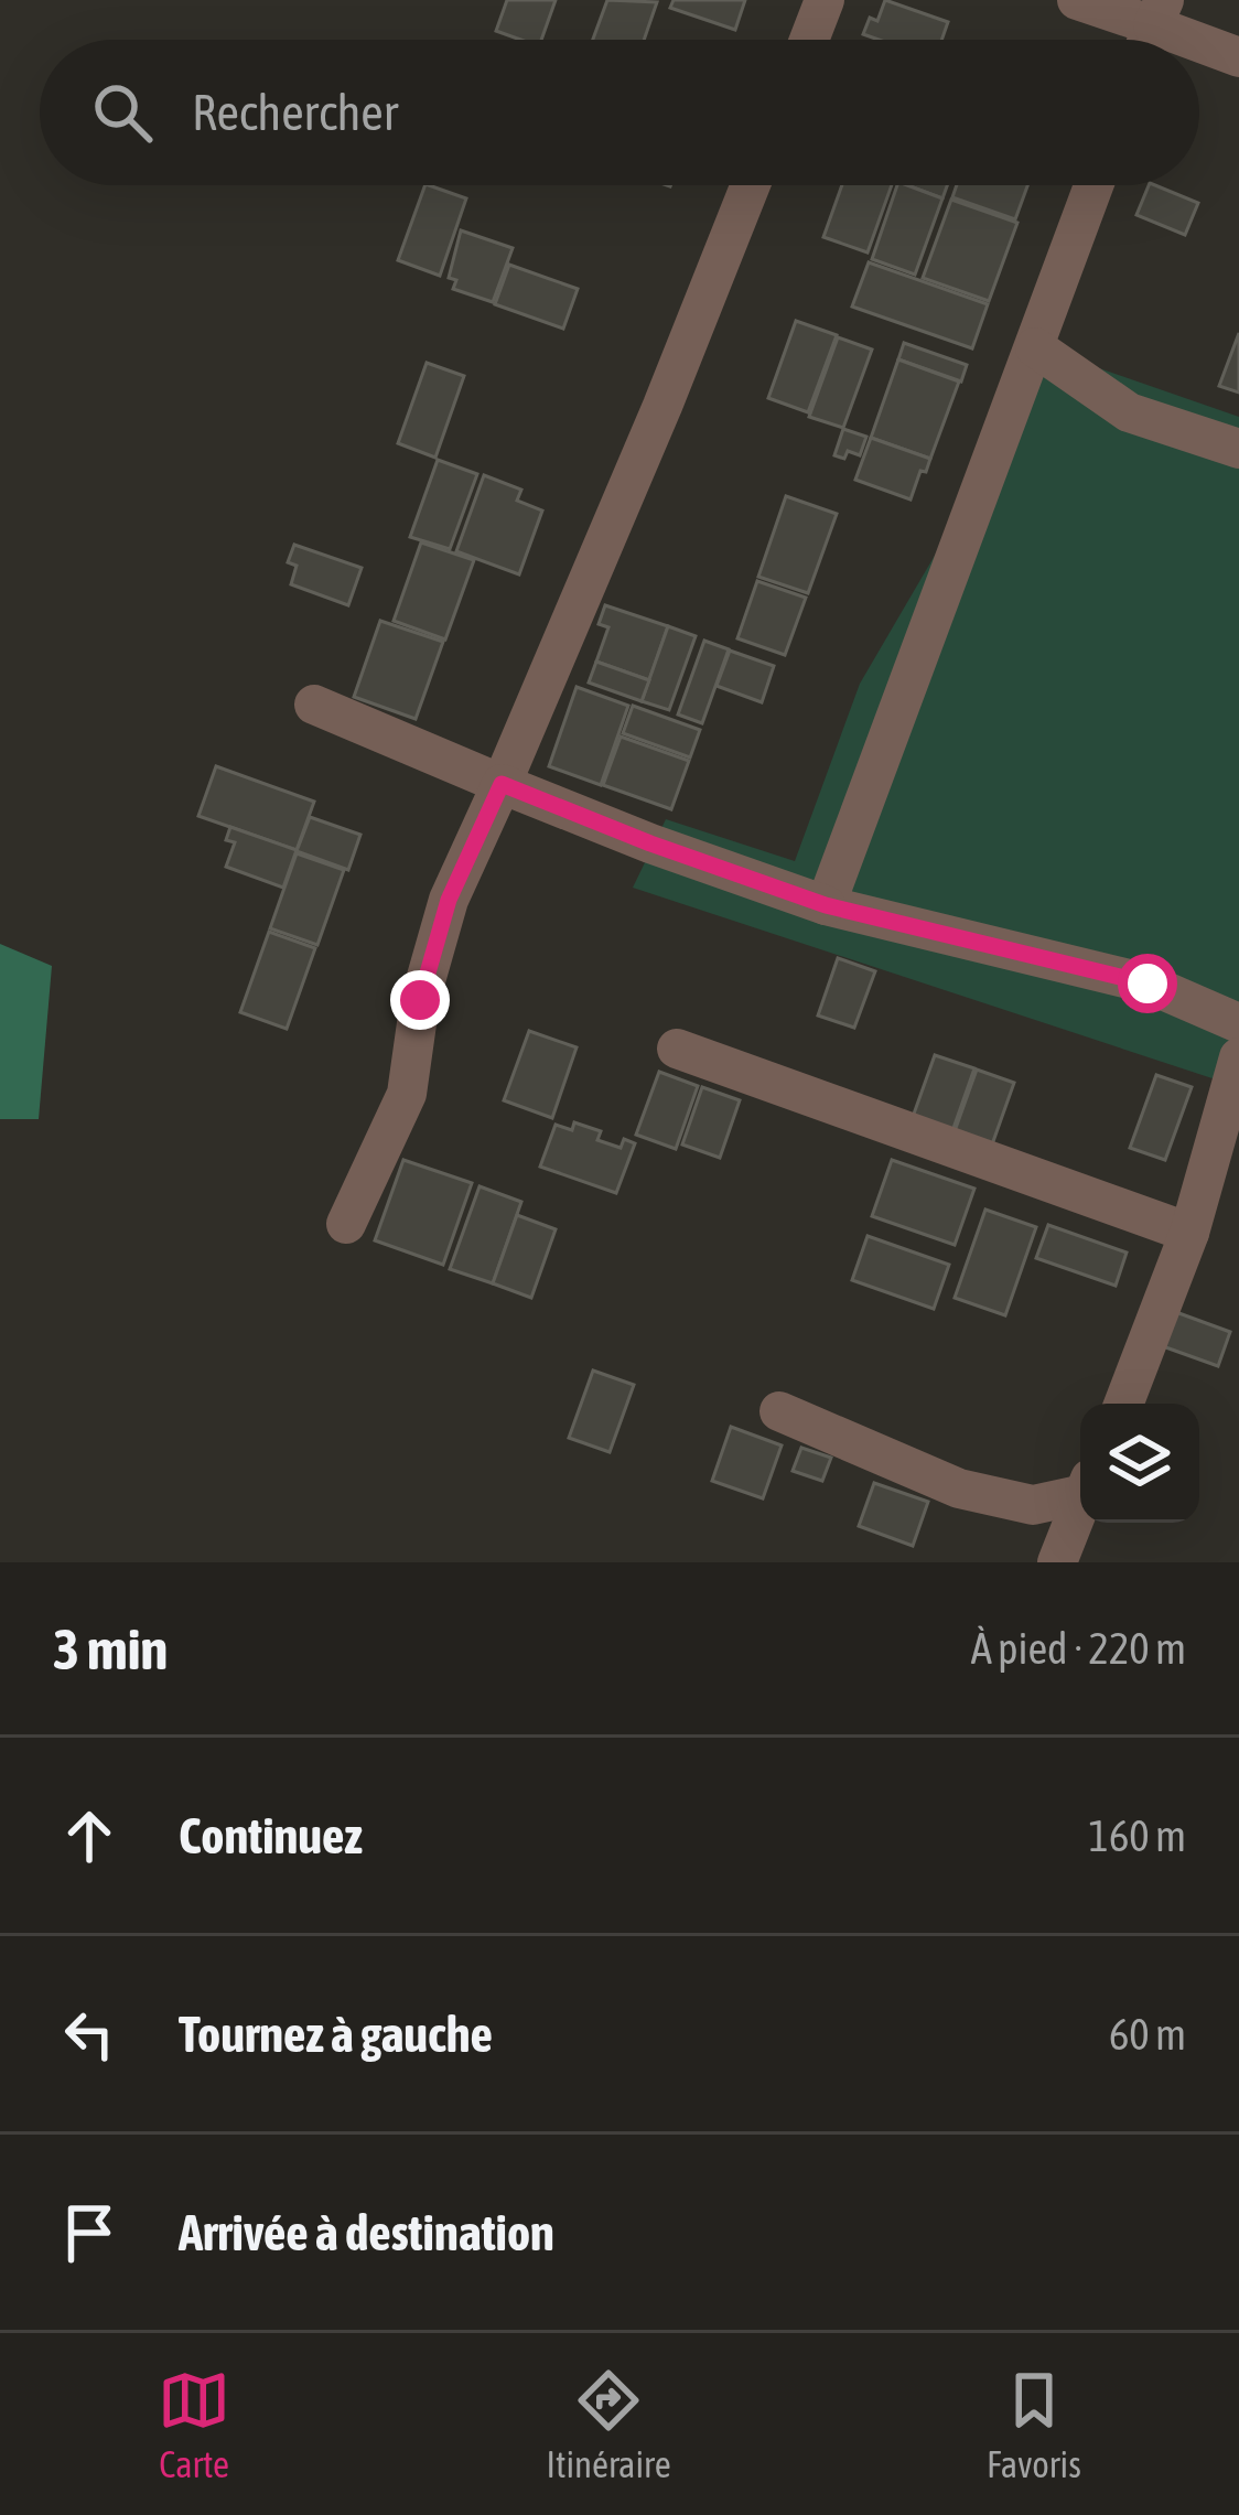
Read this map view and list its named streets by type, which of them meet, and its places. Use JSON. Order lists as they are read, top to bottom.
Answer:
{
  "page": {
    "search": "Rechercher",
    "heading": ["3 min", "À pied · 220 m"],
    "list": [
      ["Continuez", "160 m"],
      ["Tournez à gauche", "60 m"],
      "Arrivée à destination"
    ],
    "nav": ["Carte", "Itinéraire", "Favoris"]
  }
}
